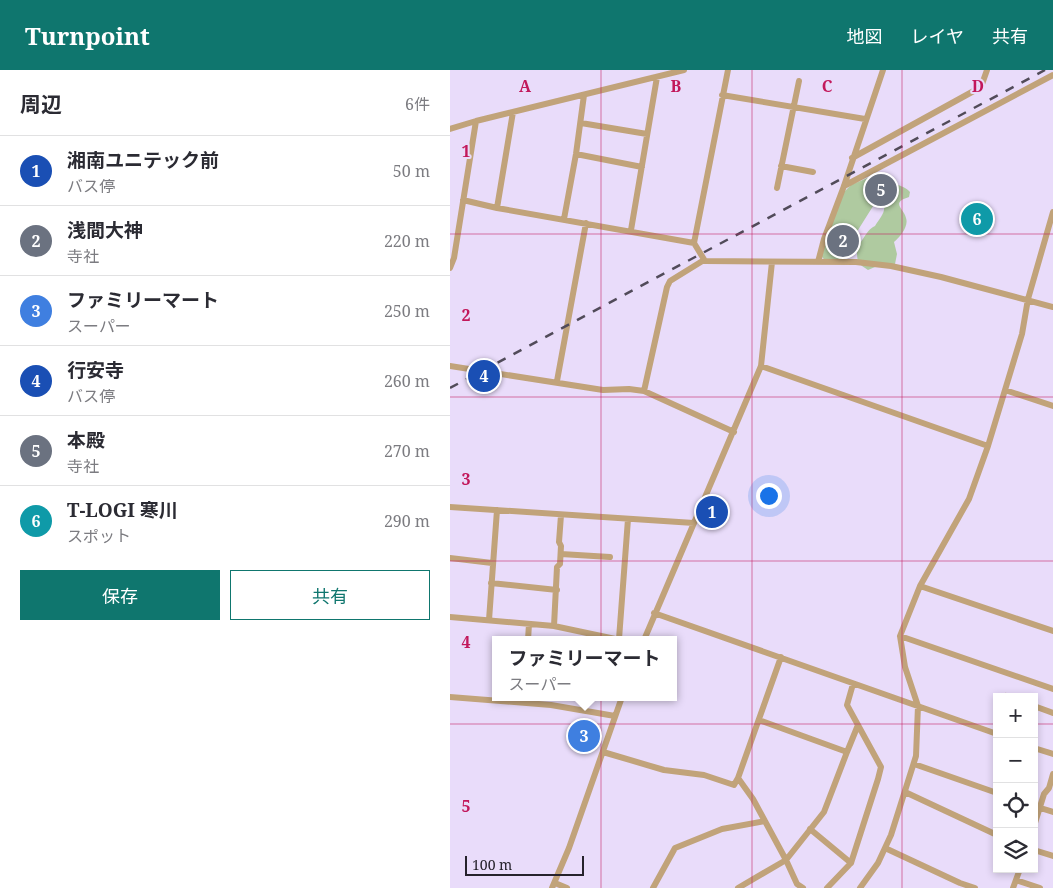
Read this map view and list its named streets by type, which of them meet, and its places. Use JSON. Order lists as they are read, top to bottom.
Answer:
{
  "scale_bar": "100 m",
  "page": {
    "header": "Turnpoint",
    "nav": ["地図", "レイヤ", "共有"],
    "heading": ["周辺", "6件"],
    "list": [
      {
        "mark": "1",
        "name": "湘南ユニテック前",
        "note": "バス停",
        "value": "50 m"
      },
      {
        "mark": "2",
        "name": "浅間大神",
        "note": "寺社",
        "value": "220 m"
      },
      {
        "mark": "3",
        "name": "ファミリーマート",
        "note": "スーパー",
        "value": "250 m"
      },
      {
        "mark": "4",
        "name": "行安寺",
        "note": "バス停",
        "value": "260 m"
      },
      {
        "mark": "5",
        "name": "本殿",
        "note": "寺社",
        "value": "270 m"
      },
      {
        "mark": "6",
        "name": "T-LOGI 寒川",
        "note": "スポット",
        "value": "290 m"
      }
    ],
    "pins": [
      "5",
      "6",
      "2",
      "4",
      "1",
      "3"
    ],
    "buttons": ["保存", "共有"],
    "popup": ["ファミリーマート", "スーパー"],
    "map_buttons": ["+", "−"],
    "scale": "100 m"
  },
  "grid": {
    "columns": [
      "A",
      "B",
      "C",
      "D"
    ],
    "rows": [
      "1",
      "2",
      "3",
      "4",
      "5"
    ]
  }
}
